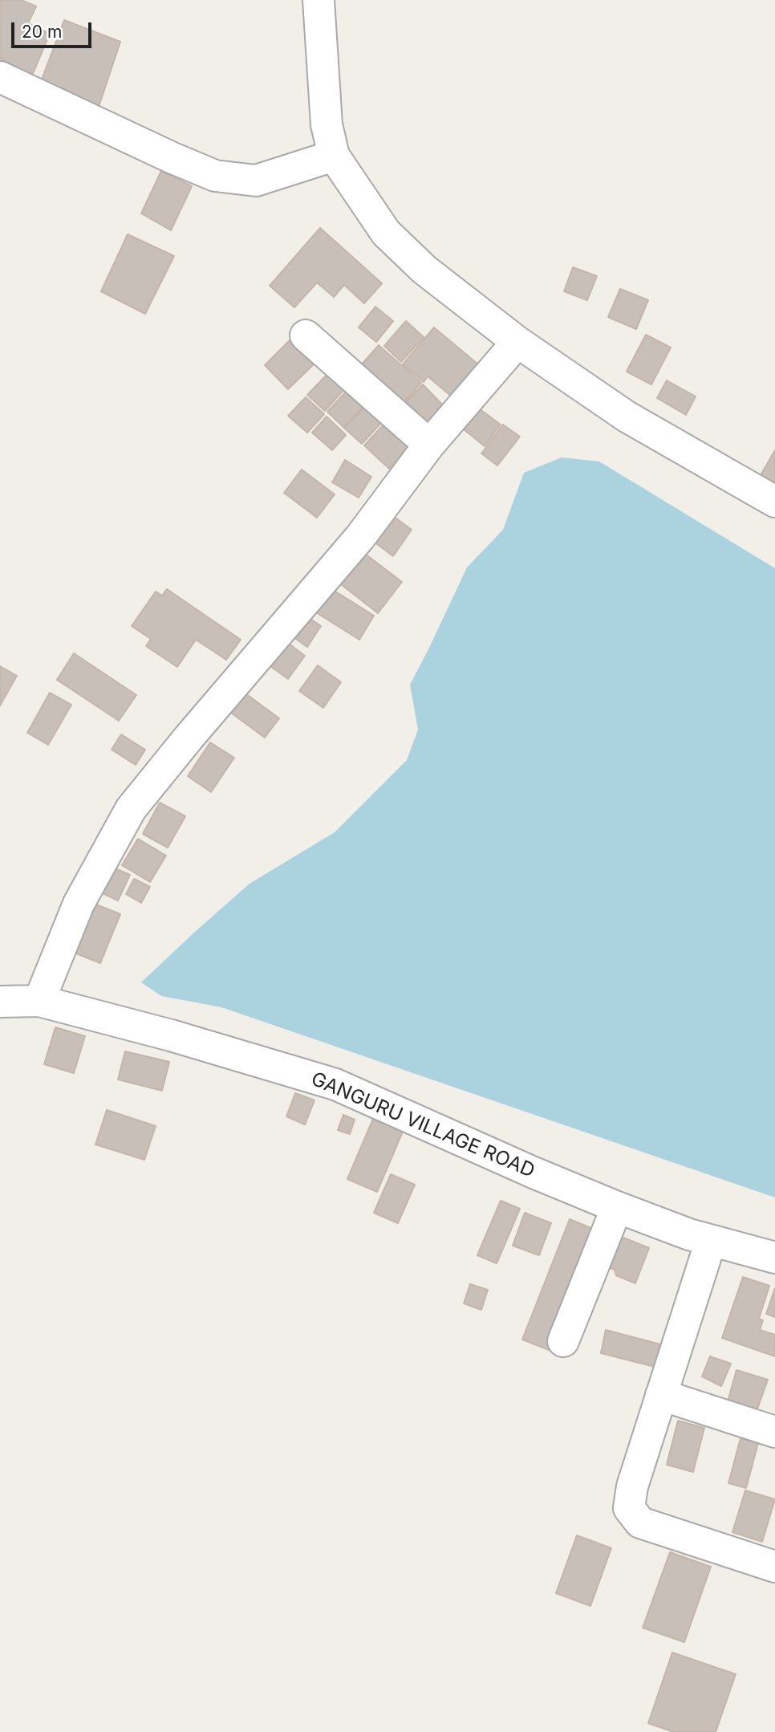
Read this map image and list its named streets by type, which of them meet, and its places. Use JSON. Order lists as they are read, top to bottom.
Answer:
{
  "streets": {
    "street": ["GANGURU VILLAGE ROAD"]
  },
  "scale_bar": "20 m"
}
